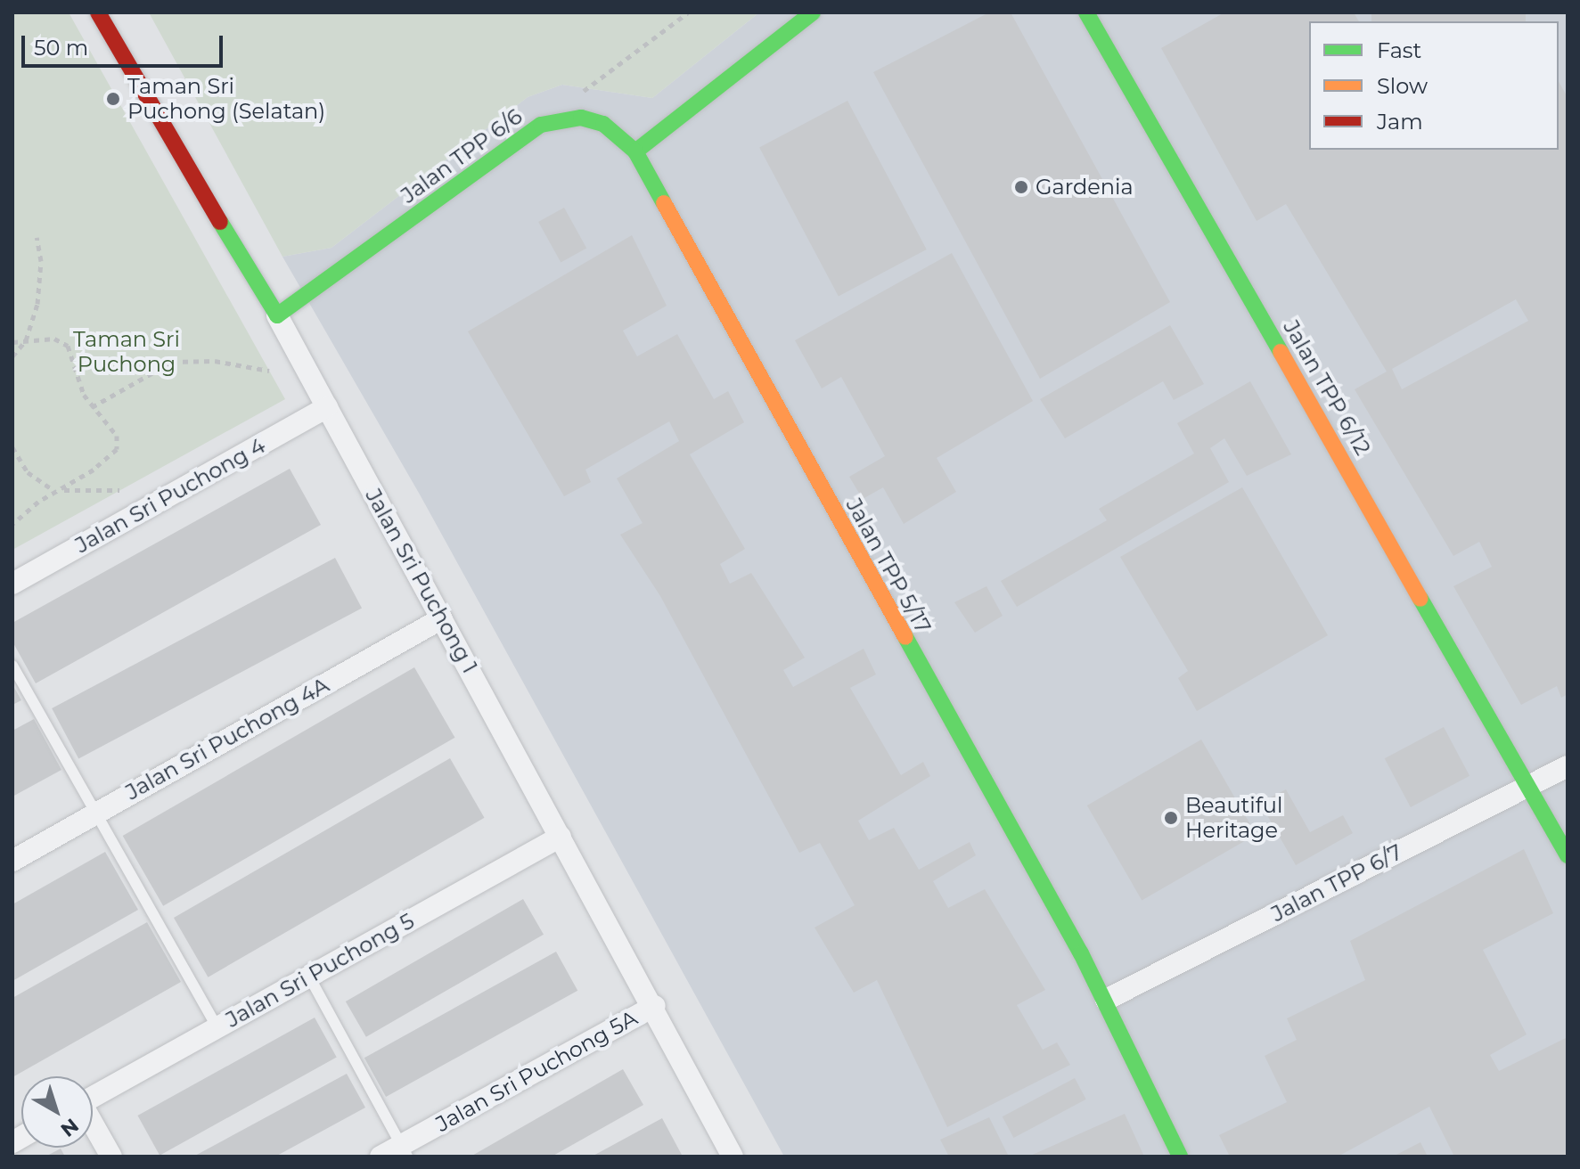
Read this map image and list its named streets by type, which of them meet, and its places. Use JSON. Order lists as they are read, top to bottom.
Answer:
{
  "streets": {
    "street": [
      "Jalan TPP 6/6",
      "Jalan TPP 6/12",
      "Jalan Sri Puchong 4",
      "Jalan TPP 5/17",
      "Jalan Sri Puchong 1",
      "Jalan Sri Puchong 4A",
      "Jalan TPP 6/7",
      "Jalan Sri Puchong 5",
      "Jalan Sri Puchong 5A"
    ]
  },
  "crossings": [
    ["Jalan TPP 6/6", "Jalan TPP 5/17"],
    ["Jalan TPP 6/6", "Jalan Sri Puchong 1"],
    ["Jalan TPP 6/12", "Jalan TPP 6/7"],
    ["Jalan Sri Puchong 4", "Jalan Sri Puchong 1"],
    ["Jalan TPP 5/17", "Jalan TPP 6/7"],
    ["Jalan Sri Puchong 1", "Jalan Sri Puchong 4A"],
    ["Jalan Sri Puchong 1", "Jalan Sri Puchong 5"],
    ["Jalan Sri Puchong 1", "Jalan Sri Puchong 5A"]
  ],
  "parks": ["Taman Sri Puchong"],
  "places": ["Taman Sri Puchong (Selatan)", "Gardenia", "Beautiful Heritage"],
  "legend": ["Fast", "Slow", "Jam"],
  "scale_bar": "50 m",
  "north": "bottom right"
}
